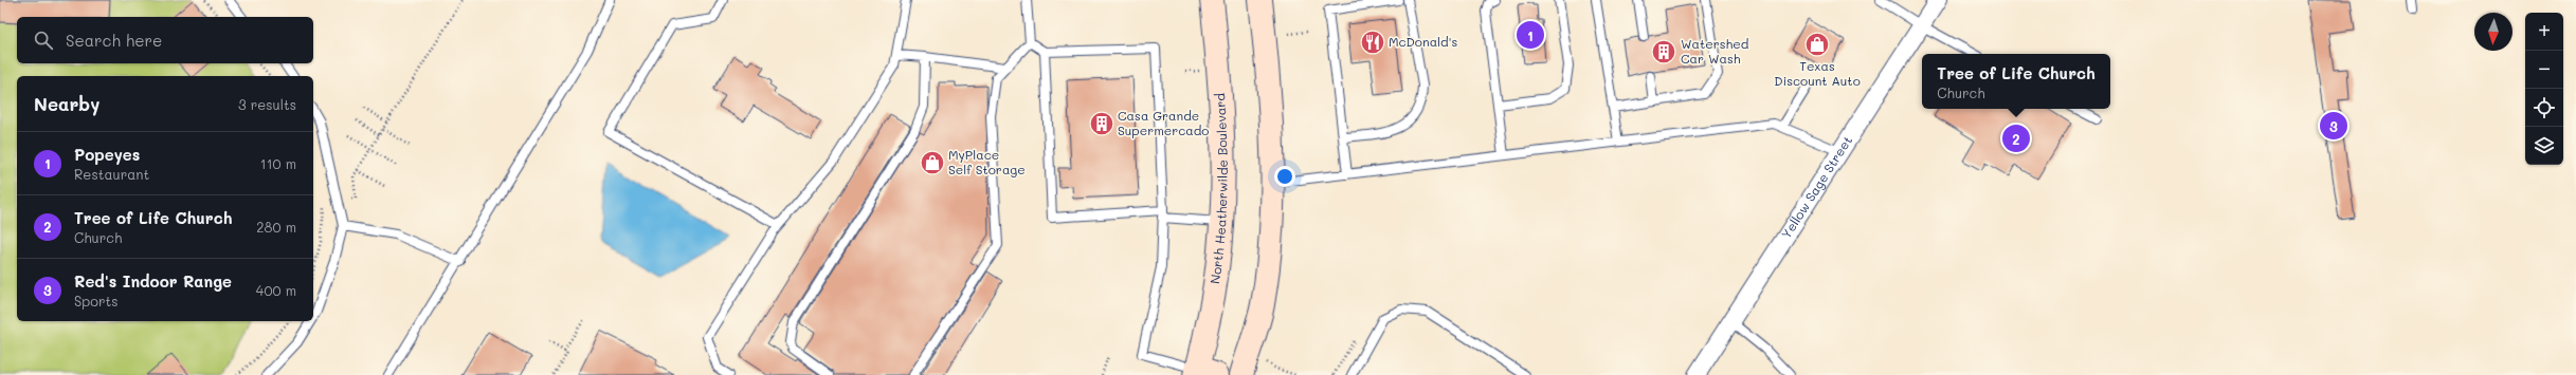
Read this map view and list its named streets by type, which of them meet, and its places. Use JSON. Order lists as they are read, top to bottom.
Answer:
{
  "streets": {
    "main road": ["North Heatherwilde Boulevard"],
    "street": ["Yellow Sage Street"]
  },
  "places": {
    "restaurant": ["McDonald's"],
    "shop": ["Texas Discount Auto", "MyPlace Self Storage"],
    "building": ["Watershed Car Wash", "Casa Grande Supermercado"]
  },
  "north": "bottom",
  "page": {
    "map_buttons": ["+", "−"],
    "search": "Search here",
    "pins": ["1", "3", "2"],
    "popup": ["Tree of Life Church", "Church"],
    "heading": ["Nearby", "3 results"],
    "list": [
      {
        "mark": "1",
        "name": "Popeyes",
        "note": "Restaurant",
        "value": "110 m"
      },
      {
        "mark": "2",
        "name": "Tree of Life Church",
        "note": "Church",
        "value": "280 m"
      },
      {
        "mark": "3",
        "name": "Red's Indoor Range",
        "note": "Sports",
        "value": "400 m"
      }
    ]
  }
}
